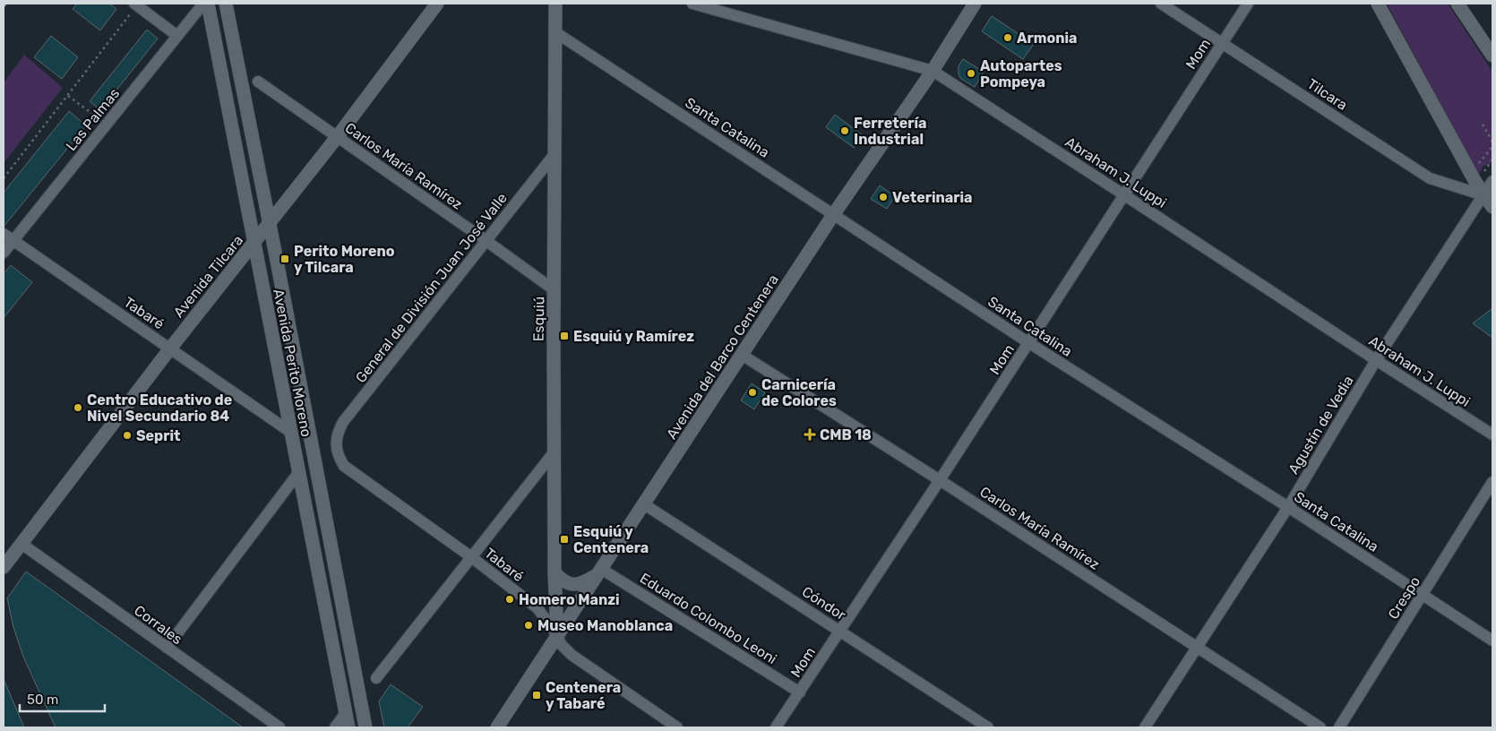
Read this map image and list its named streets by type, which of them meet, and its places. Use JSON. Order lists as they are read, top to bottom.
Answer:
{
  "streets": {
    "main road": [
      "Avenida Tilcara",
      "Esquiú",
      "Avenida del Barco Centenera",
      "Avenida Perito Moreno"
    ],
    "street": [
      "Mom",
      "Tilcara",
      "Las Palmas",
      "Santa Catalina",
      "Carlos María Ramírez",
      "Abraham J. Luppi",
      "General de División Juan José Valle",
      "Tabaré",
      "Agustín de Vedia",
      "Crespo",
      "Cóndor",
      "Eduardo Colombo Leoni",
      "Corrales"
    ]
  },
  "crossings": [
    ["Mom", "Tilcara"],
    ["Mom", "Santa Catalina"],
    ["Mom", "Carlos María Ramírez"],
    ["Mom", "Abraham J. Luppi"],
    ["Mom", "Cóndor"],
    ["Mom", "Eduardo Colombo Leoni"],
    ["Tilcara", "Agustín de Vedia"],
    ["Las Palmas", "Tabaré"],
    ["Santa Catalina", "Esquiú"],
    ["Santa Catalina", "Avenida del Barco Centenera"],
    ["Santa Catalina", "Agustín de Vedia"],
    ["Santa Catalina", "Crespo"],
    ["Carlos María Ramírez", "Avenida Tilcara"],
    ["Carlos María Ramírez", "General de División Juan José Valle"],
    ["Carlos María Ramírez", "Esquiú"],
    ["Carlos María Ramírez", "Avenida del Barco Centenera"],
    ["Carlos María Ramírez", "Agustín de Vedia"],
    ["Abraham J. Luppi", "Avenida del Barco Centenera"],
    ["Abraham J. Luppi", "Agustín de Vedia"],
    ["Avenida Tilcara", "Tabaré"],
    ["Avenida Tilcara", "Avenida Perito Moreno"],
    ["Avenida Tilcara", "Corrales"],
    ["General de División Juan José Valle", "Tabaré"],
    ["General de División Juan José Valle", "Esquiú"],
    ["Tabaré", "Esquiú"],
    ["Tabaré", "Avenida del Barco Centenera"],
    ["Tabaré", "Avenida Perito Moreno"],
    ["Esquiú", "Avenida del Barco Centenera"],
    ["Avenida del Barco Centenera", "Cóndor"],
    ["Avenida del Barco Centenera", "Eduardo Colombo Leoni"]
  ],
  "places": {
    "other": [
      "Armonia",
      "Autopartes Pompeya",
      "Ferretería Industrial",
      "Veterinaria",
      "Carnicería de Colores",
      "Centro Educativo de Nivel Secundario 84",
      "Seprit",
      "Homero Manzi",
      "Museo Manoblanca"
    ],
    "transit": [
      "Perito Moreno y Tilcara",
      "Esquiú y Ramírez",
      "Esquiú y Centenera",
      "Centenera y Tabaré"
    ],
    "health": ["CMB 18"]
  },
  "scale_bar": "50 m"
}
